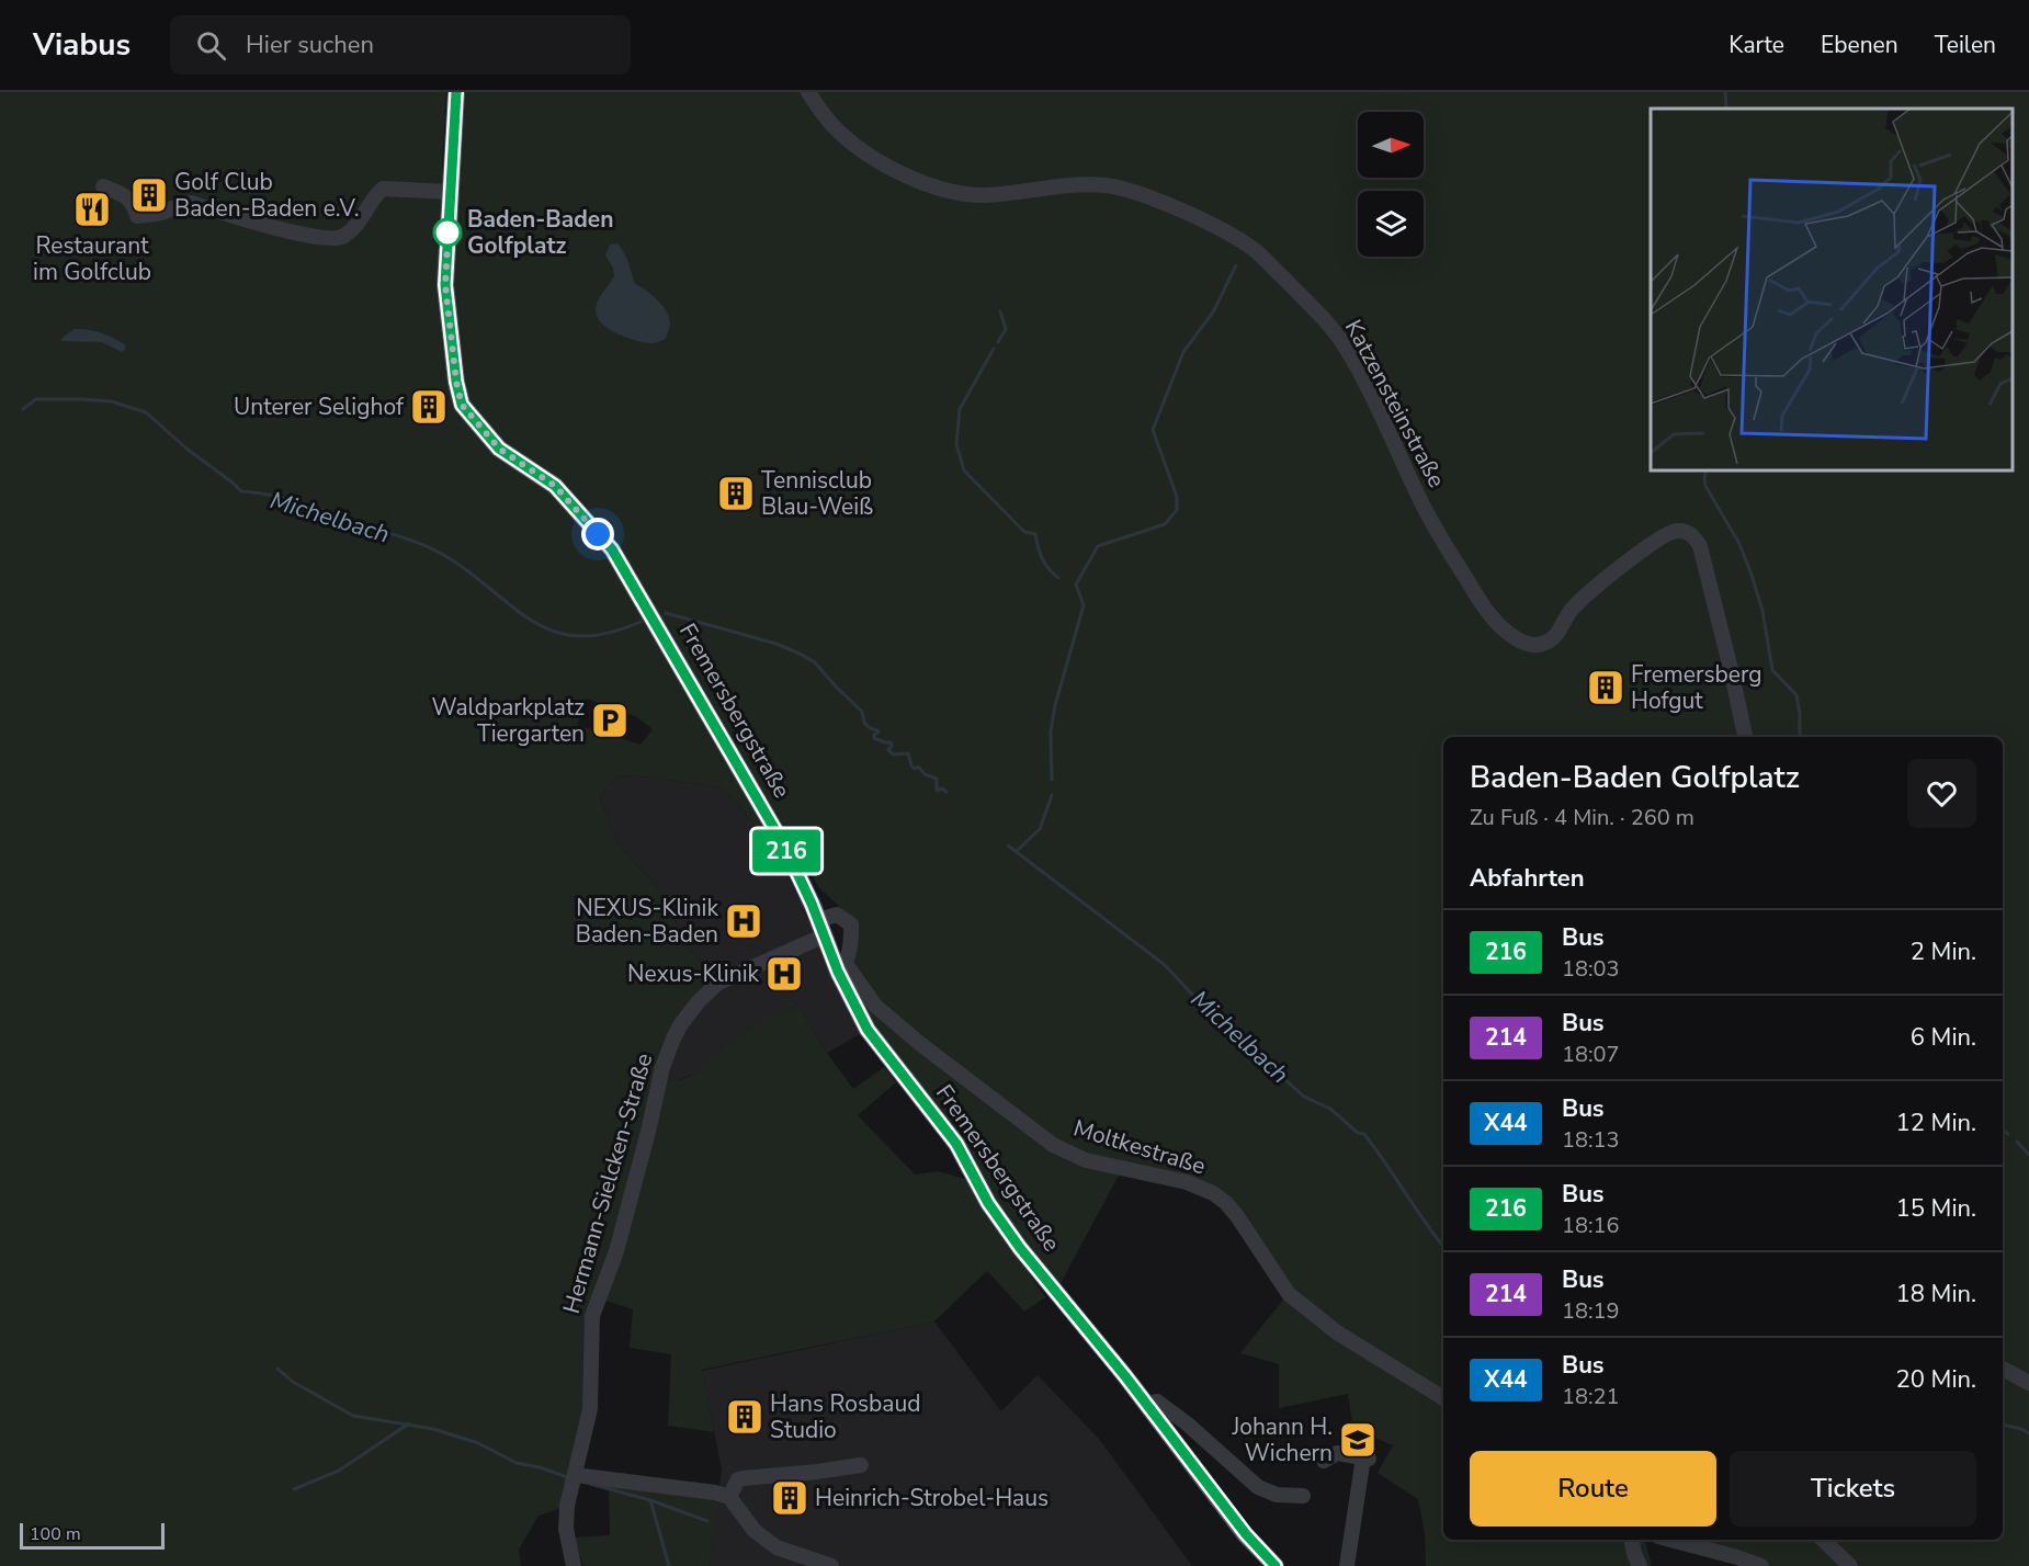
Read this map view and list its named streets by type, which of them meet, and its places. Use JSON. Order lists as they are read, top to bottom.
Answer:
{
  "streets": {
    "main road": ["Fremersbergstraße"],
    "street": ["Katzensteinstraße", "Moltkestraße", "Hermann-Sielcken-Straße"]
  },
  "crossings": [
    ["Fremersbergstraße", "Moltkestraße"],
    ["Fremersbergstraße", "Hermann-Sielcken-Straße"]
  ],
  "water": ["Michelbach"],
  "places": {
    "building": [
      "Golf Club Baden-Baden e.V.",
      "Unterer Selighof",
      "Tennisclub Blau-Weiß",
      "Fremersberg Hofgut",
      "Hans Rosbaud Studio",
      "Heinrich-Strobel-Haus"
    ],
    "restaurant": ["Restaurant im Golfclub"],
    "other": ["Baden-Baden Golfplatz"],
    "parking": ["Waldparkplatz Tiergarten"],
    "hospital": ["NEXUS-Klinik Baden-Baden", "Nexus-Klinik"],
    "school or university": ["Johann H. Wichern"]
  },
  "lines": ["bus line 216"],
  "scale_bar": "100 m",
  "north": "right",
  "page": {
    "header": "Viabus",
    "search": "Hier suchen",
    "nav": ["Karte", "Ebenen", "Teilen"],
    "on_map": "216",
    "heading": [
      ["Baden-Baden Golfplatz", "Zu Fuß · 4 Min. · 260 m"],
      "Abfahrten"
    ],
    "list": [
      {
        "mark": "216",
        "name": "Bus",
        "note": "18:03",
        "value": "2 Min."
      },
      {
        "mark": "214",
        "name": "Bus",
        "note": "18:07",
        "value": "6 Min."
      },
      {
        "mark": "X44",
        "name": "Bus",
        "note": "18:13",
        "value": "12 Min."
      },
      {
        "mark": "216",
        "name": "Bus",
        "note": "18:16",
        "value": "15 Min."
      },
      {
        "mark": "214",
        "name": "Bus",
        "note": "18:19",
        "value": "18 Min."
      },
      {
        "mark": "X44",
        "name": "Bus",
        "note": "18:21",
        "value": "20 Min."
      }
    ],
    "buttons": ["Route", "Tickets"],
    "scale": "100 m"
  }
}
